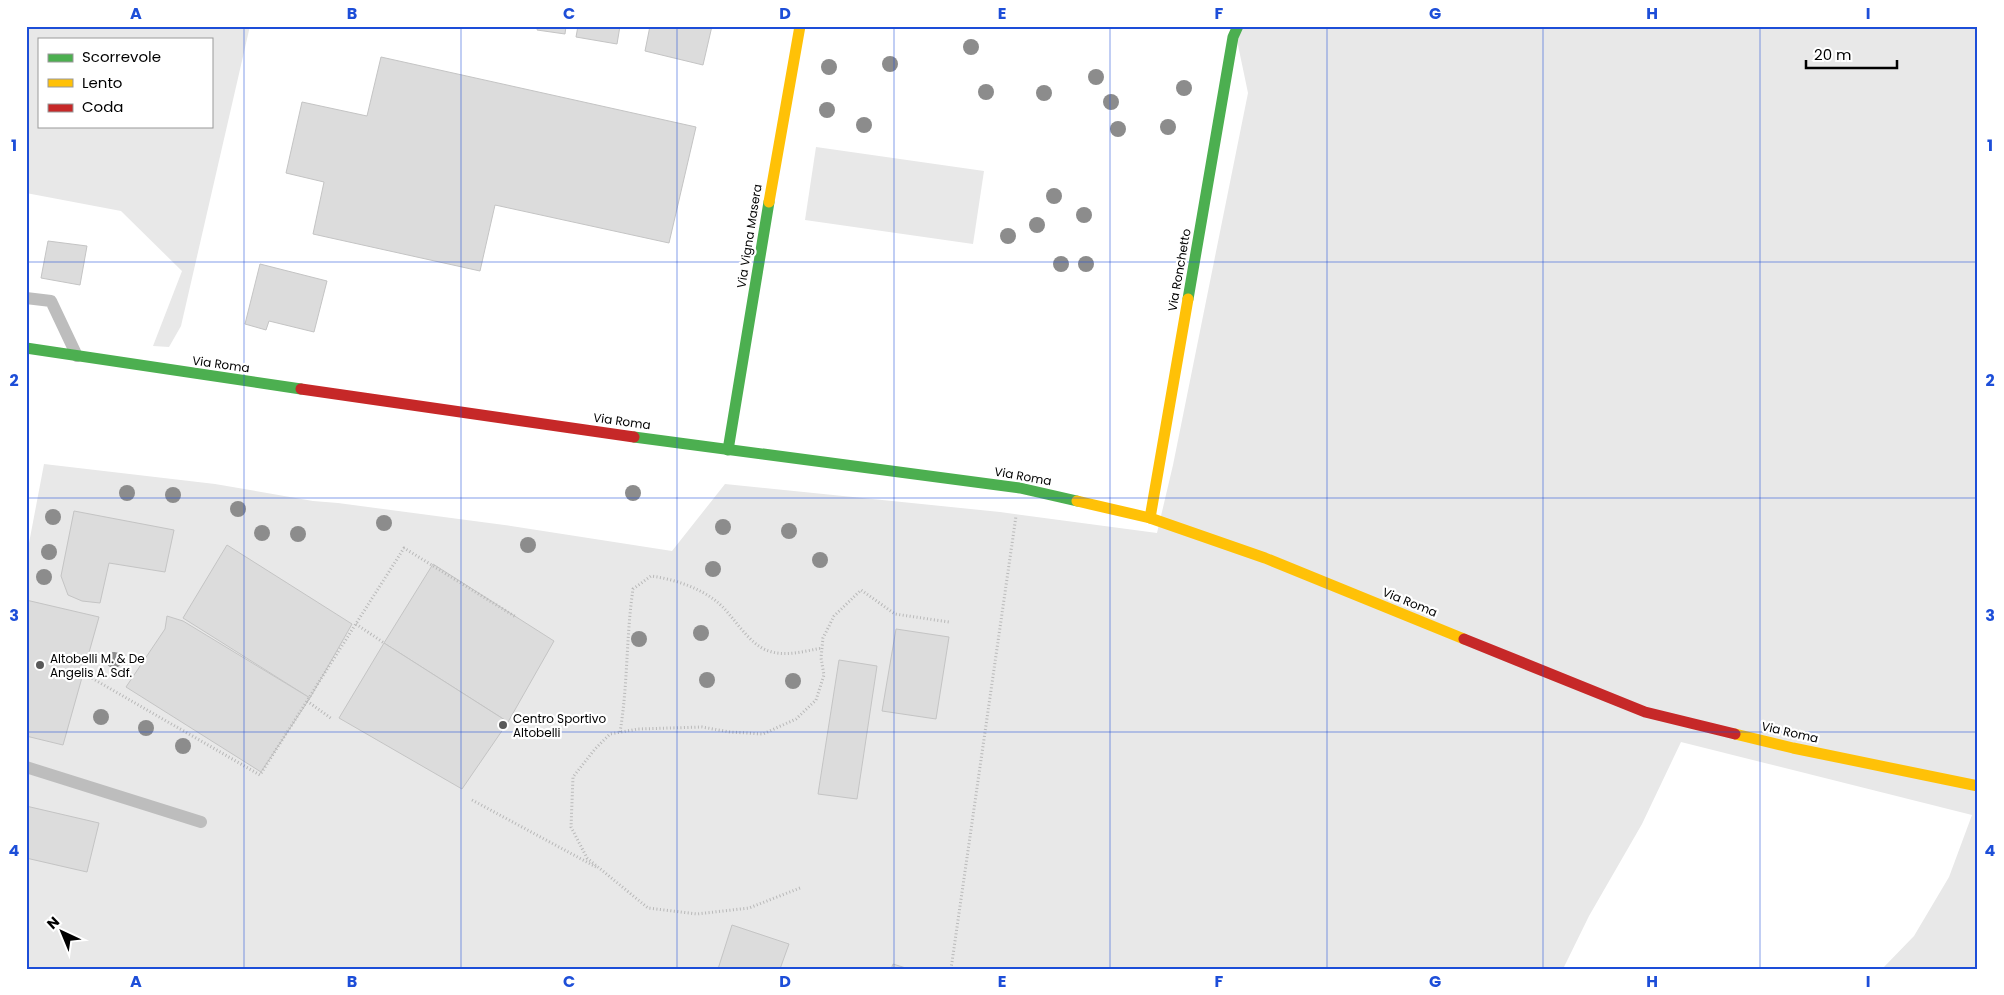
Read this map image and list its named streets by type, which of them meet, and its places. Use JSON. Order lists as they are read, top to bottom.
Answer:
{
  "streets": {
    "street": ["Via Vigna Masera", "Via Ronchetto", "Via Roma"]
  },
  "crossings": [
    ["Via Vigna Masera", "Via Roma"],
    ["Via Ronchetto", "Via Roma"]
  ],
  "places": ["Altobelli M. & De Angelis A. Sdf.", "Centro Sportivo Altobelli"],
  "legend": ["Scorrevole", "Lento", "Coda"],
  "scale_bar": "20 m",
  "north": "top left",
  "grid": {
    "columns": [
      "A",
      "B",
      "C",
      "D",
      "E",
      "F",
      "G",
      "H",
      "I"
    ],
    "rows": [
      "1",
      "2",
      "3",
      "4"
    ]
  }
}
